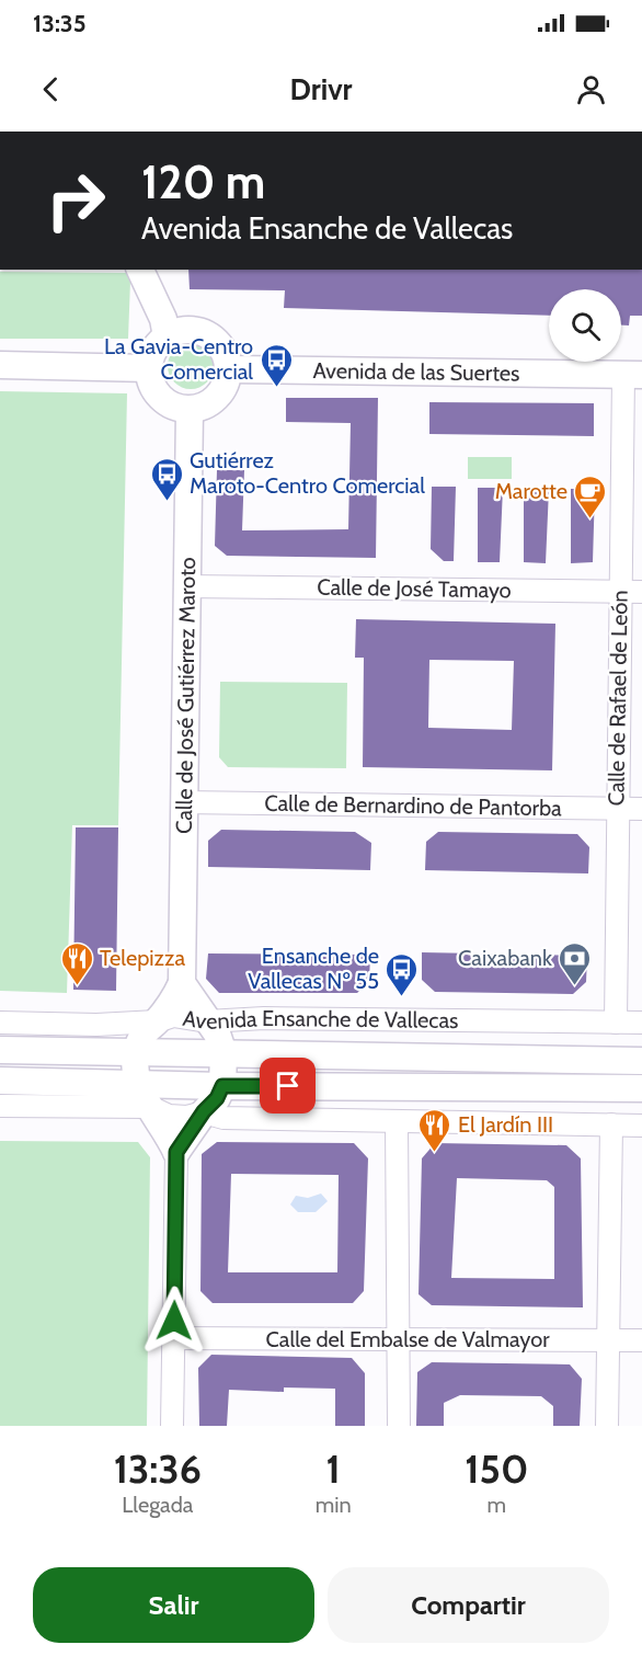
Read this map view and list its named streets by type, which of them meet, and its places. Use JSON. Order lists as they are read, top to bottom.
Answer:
{
  "streets": {
    "main road": ["Avenida de las Suertes", "Calle de José Gutiérrez Maroto", "Avenida Ensanche de Vallecas"],
    "street": [
      "Calle de José Tamayo",
      "Calle de Rafael de León",
      "Calle de Bernardino de Pantorba",
      "Calle del Embalse de Valmayor"
    ]
  },
  "crossings": [
    ["Avenida de las Suertes", "Calle de José Gutiérrez Maroto"],
    ["Avenida de las Suertes", "Calle de Rafael de León"],
    ["Calle de José Tamayo", "Calle de José Gutiérrez Maroto"],
    ["Calle de José Tamayo", "Calle de Rafael de León"],
    ["Calle de José Gutiérrez Maroto", "Calle de Bernardino de Pantorba"],
    ["Calle de Rafael de León", "Calle de Bernardino de Pantorba"],
    ["Calle de Rafael de León", "Avenida Ensanche de Vallecas"]
  ],
  "places": {
    "bus stop": ["La Gavia-Centro Comercial", "Gutiérrez Maroto-Centro Comercial", "Ensanche de Vallecas Nº 55"],
    "cafe": ["Marotte"],
    "restaurant": ["Telepizza", "El Jardín III"],
    "bank": ["Caixabank"]
  },
  "page": {
    "status": "13:35",
    "header": "Drivr",
    "turn": ["120 m", "Avenida Ensanche de Vallecas"],
    "eta": [
      "13:36",
      "Llegada",
      "1",
      "min",
      "150",
      "m"
    ],
    "buttons": ["Salir", "Compartir"]
  }
}
